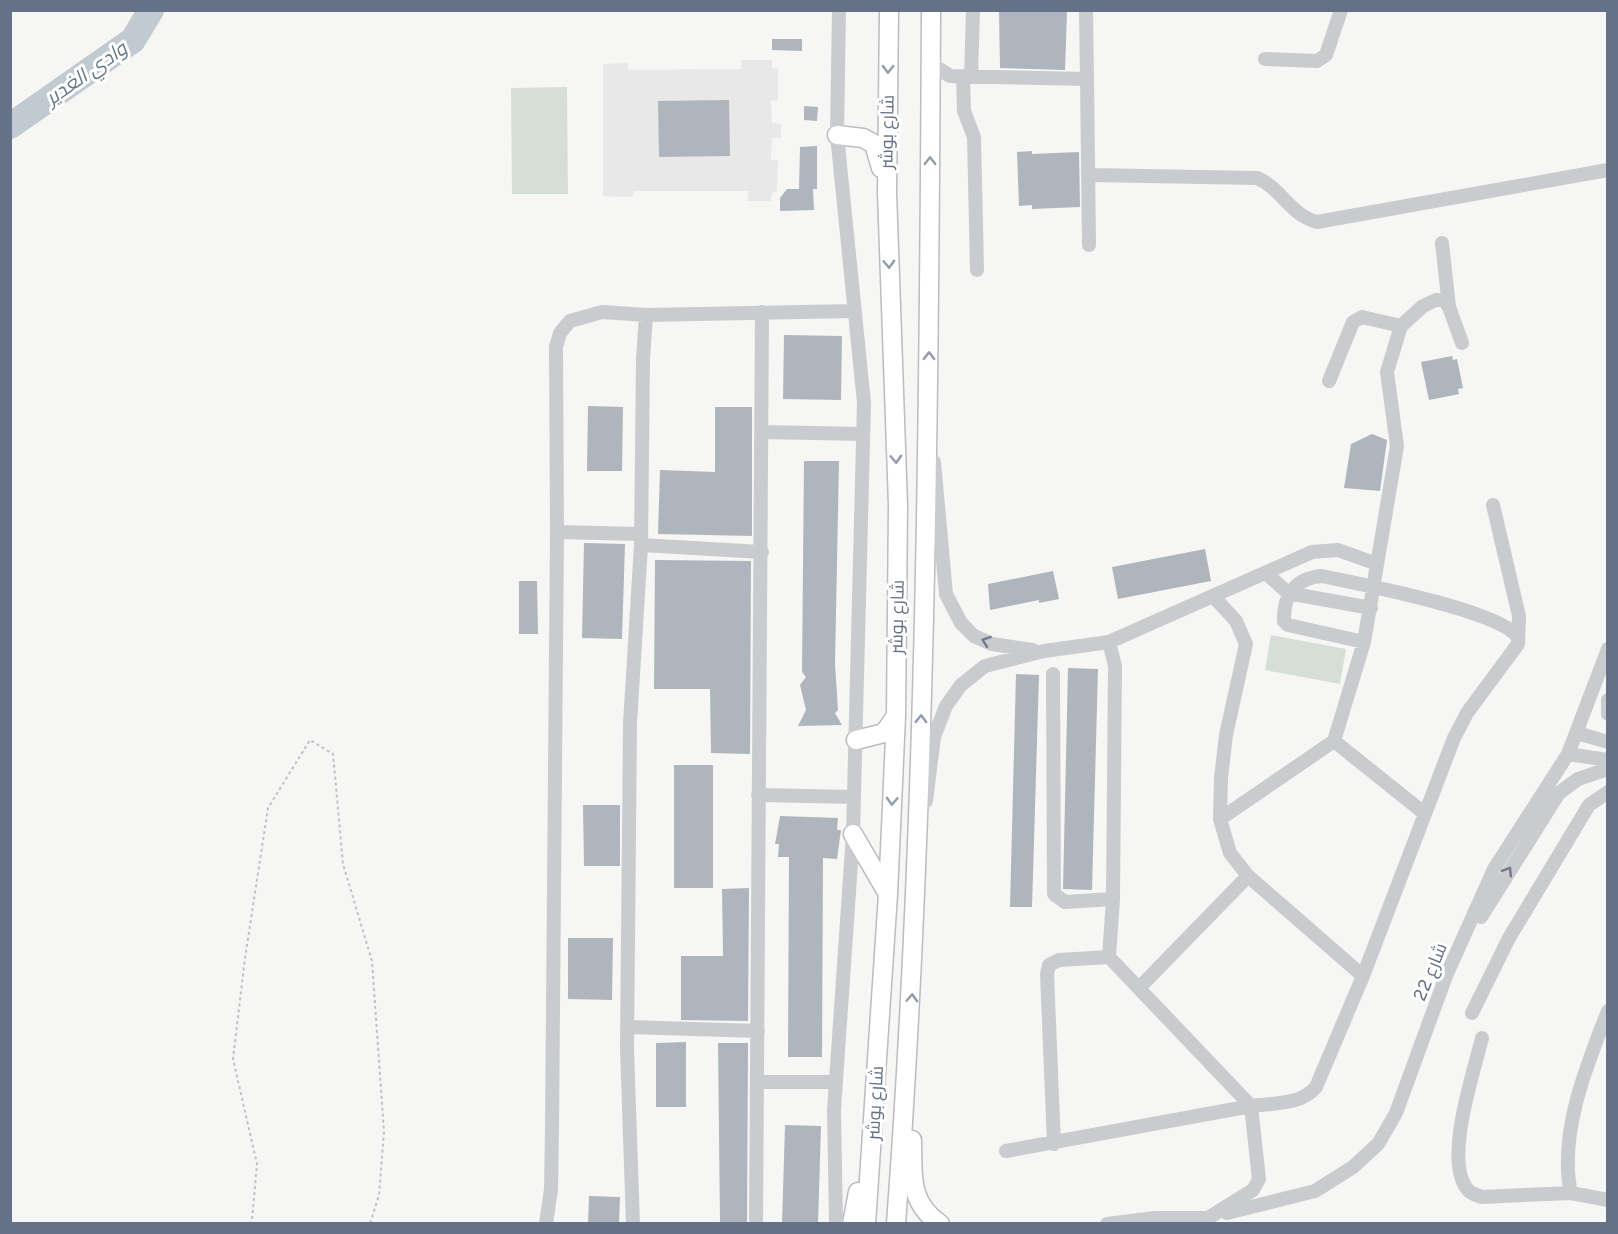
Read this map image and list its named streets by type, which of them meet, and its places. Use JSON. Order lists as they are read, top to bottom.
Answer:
{
  "streets": {
    "main road": ["شارع بوشر"],
    "street": ["شارع 22"]
  },
  "water": ["وادي الغدير"]
}
